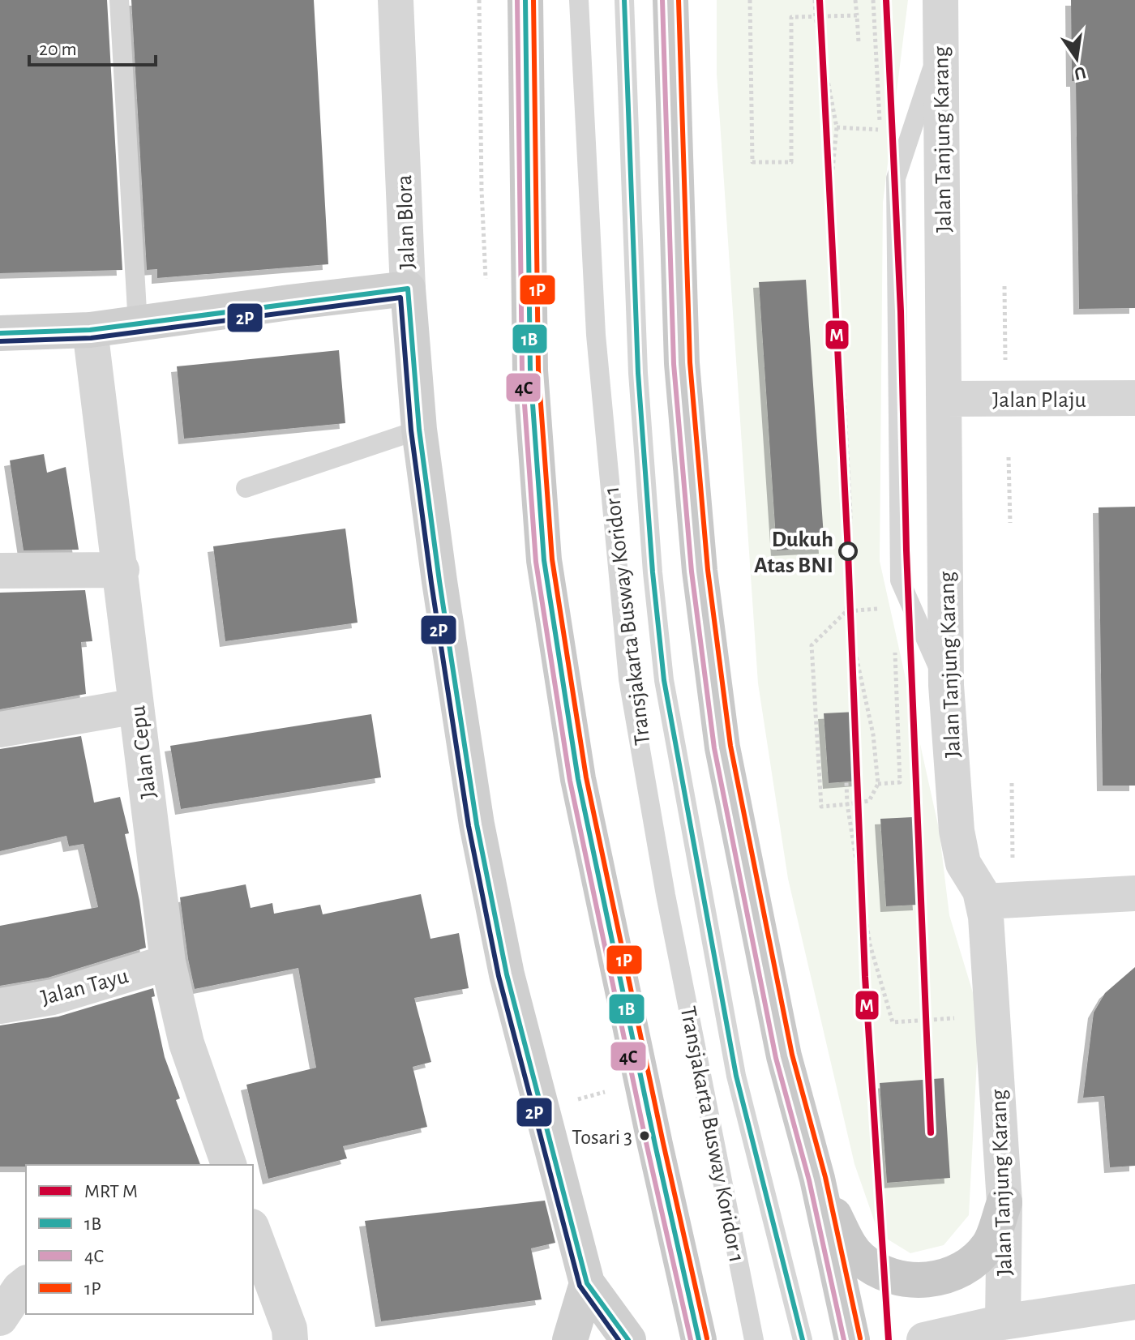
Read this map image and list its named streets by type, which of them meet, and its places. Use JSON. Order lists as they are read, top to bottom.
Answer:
{
  "streets": {
    "street": [
      "Jalan Tanjung Karang",
      "Jalan Blora",
      "Jalan Plaju",
      "Jalan Cepu",
      "Jalan Tayu"
    ],
    "lane": ["Transjakarta Busway Koridor 1"]
  },
  "crossings": [
    ["Jalan Tanjung Karang", "Jalan Plaju"],
    ["Jalan Cepu", "Jalan Tayu"]
  ],
  "places": ["Dukuh Atas BNI", "Tosari 3"],
  "lines": [
    "metro line M",
    "transit line 1B",
    "transit line 4C",
    "transit line 1P",
    "transit line 2P"
  ],
  "legend": [
    "MRT M",
    "1B",
    "4C",
    "1P"
  ],
  "scale_bar": "20 m",
  "north": "bottom"
}
